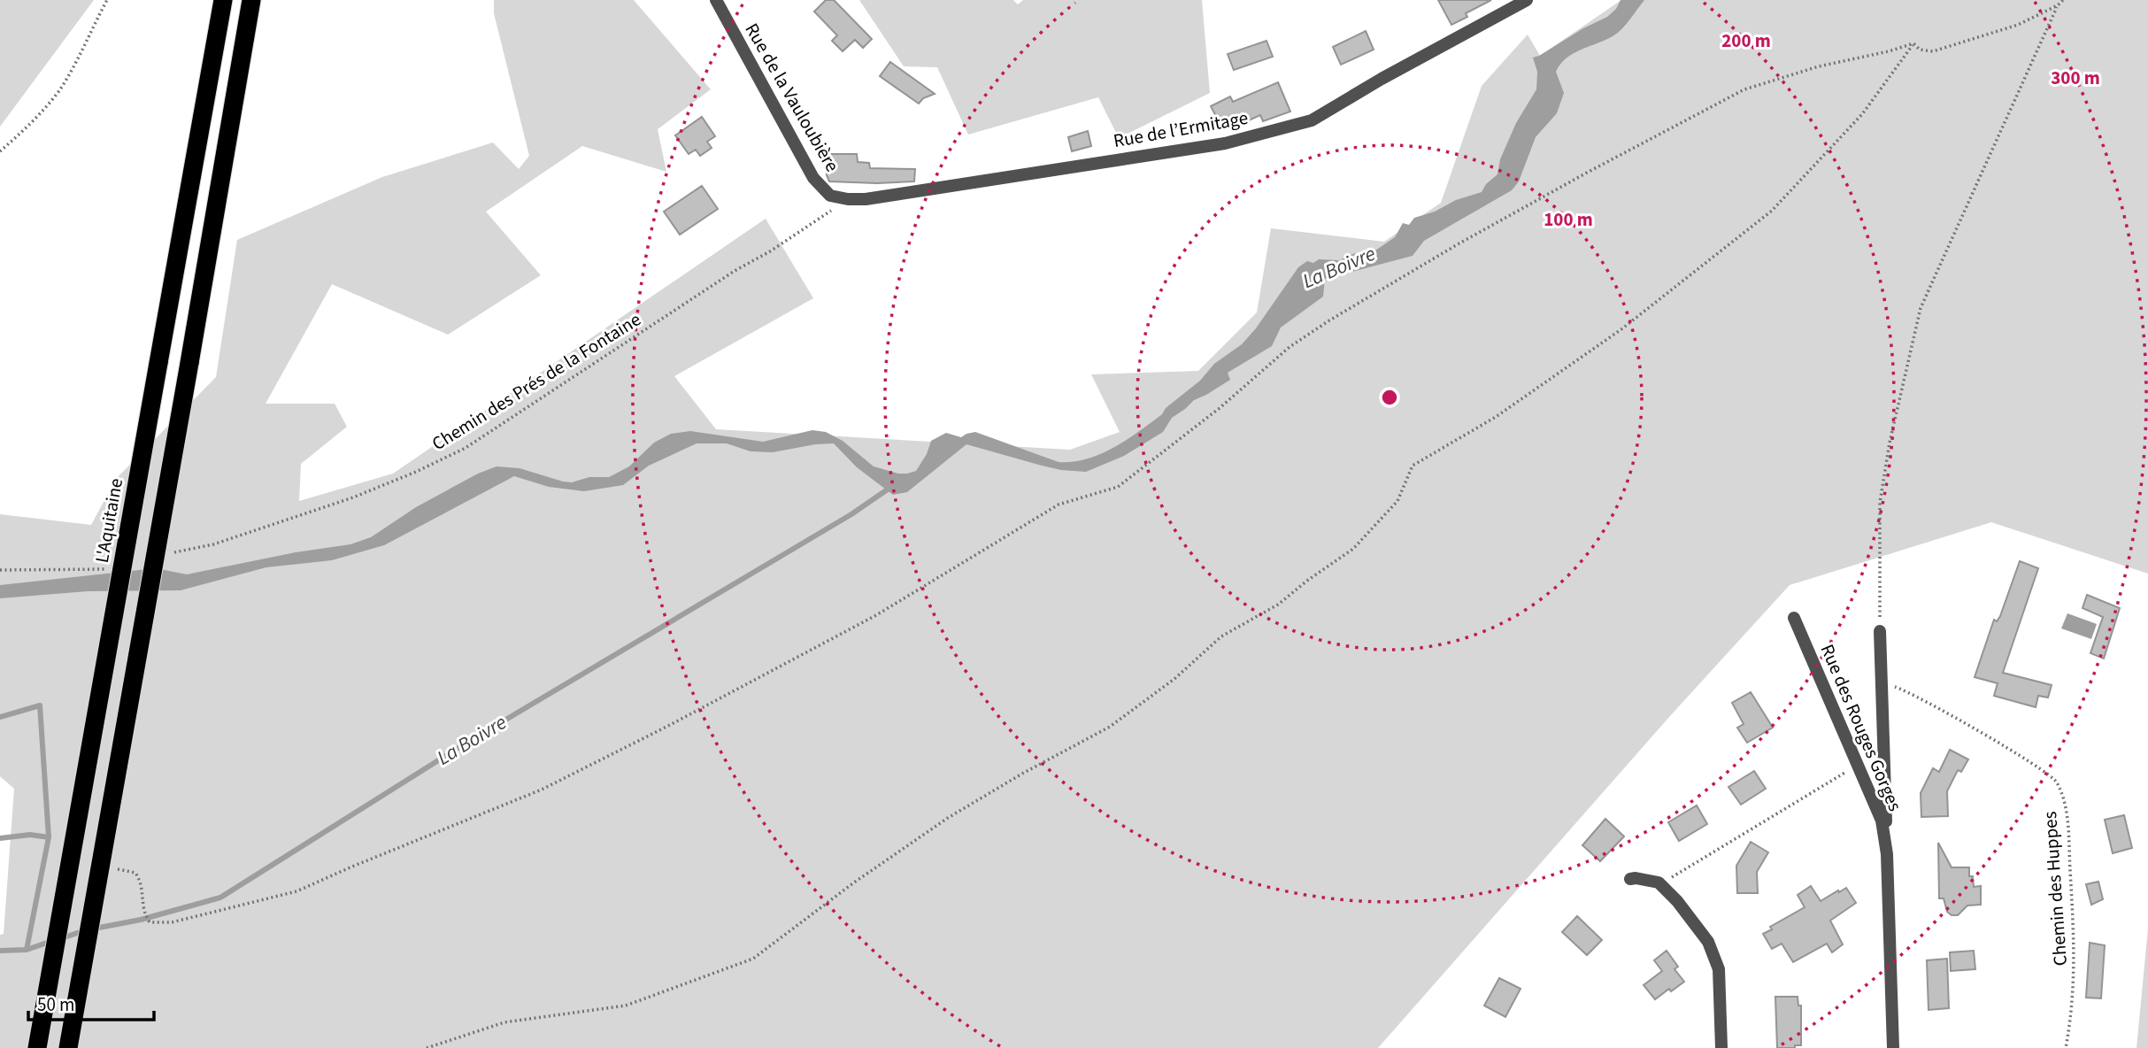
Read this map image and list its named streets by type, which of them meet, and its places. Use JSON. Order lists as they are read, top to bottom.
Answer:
{
  "streets": {
    "highway": ["L'Aquitaine"],
    "street": ["Rue de la Vauloubière", "Rue de l’Ermitage", "Rue des Rouges Gorges"],
    "path": ["Chemin des Prés de la Fontaine", "Chemin des Huppes"]
  },
  "crossings": [
    ["Rue de la Vauloubière", "Rue de l’Ermitage"],
    ["Rue de la Vauloubière", "Chemin des Prés de la Fontaine"],
    ["Rue de l’Ermitage", "Chemin des Prés de la Fontaine"],
    ["Rue des Rouges Gorges", "Chemin des Huppes"]
  ],
  "water": ["La Boivre"],
  "scale_bar": "50 m",
  "rings": ["200 m", "300 m", "100 m"]
}
